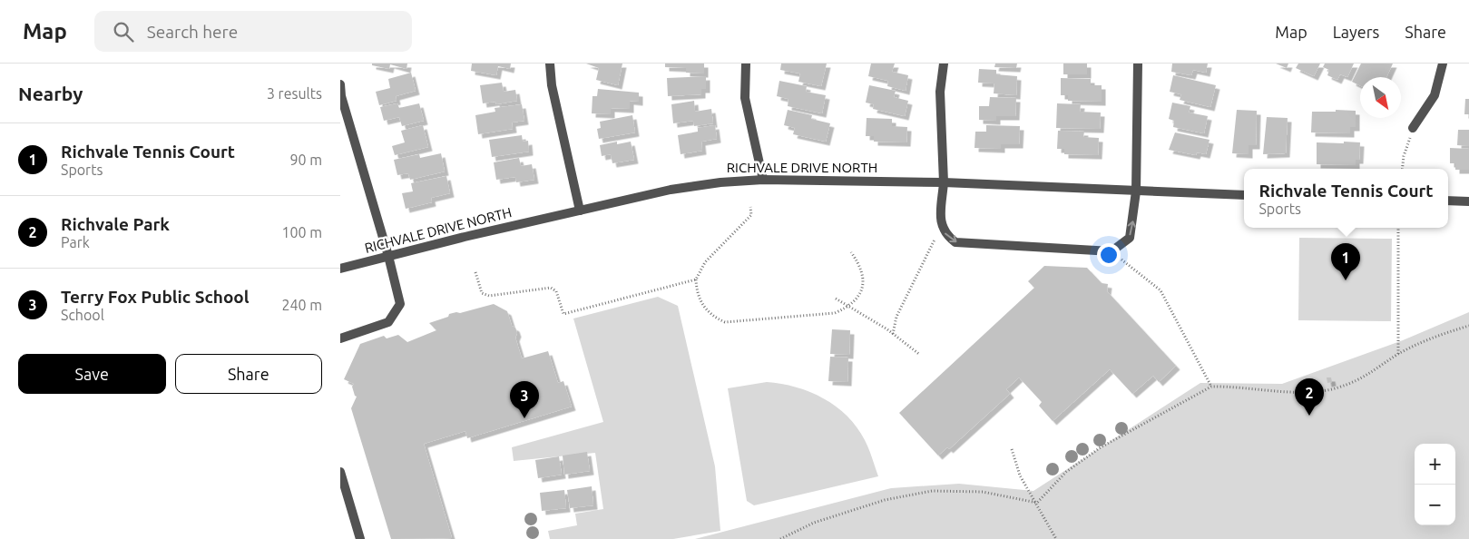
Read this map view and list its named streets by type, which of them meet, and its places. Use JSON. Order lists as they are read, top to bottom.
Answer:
{
  "streets": {
    "street": ["RICHVALE DRIVE NORTH"]
  },
  "north": "bottom right",
  "page": {
    "header": "Map",
    "search": "Search here",
    "nav": ["Map", "Layers", "Share"],
    "heading": ["Nearby", "3 results"],
    "list": [
      {
        "mark": "1",
        "name": "Richvale Tennis Court",
        "note": "Sports",
        "value": "90 m"
      },
      {
        "mark": "2",
        "name": "Richvale Park",
        "note": "Park",
        "value": "100 m"
      },
      {
        "mark": "3",
        "name": "Terry Fox Public School",
        "note": "School",
        "value": "240 m"
      }
    ],
    "popup": ["Richvale Tennis Court", "Sports"],
    "pins": ["1", "2", "3"],
    "buttons": ["Save", "Share"],
    "map_buttons": ["+", "−"]
  }
}
